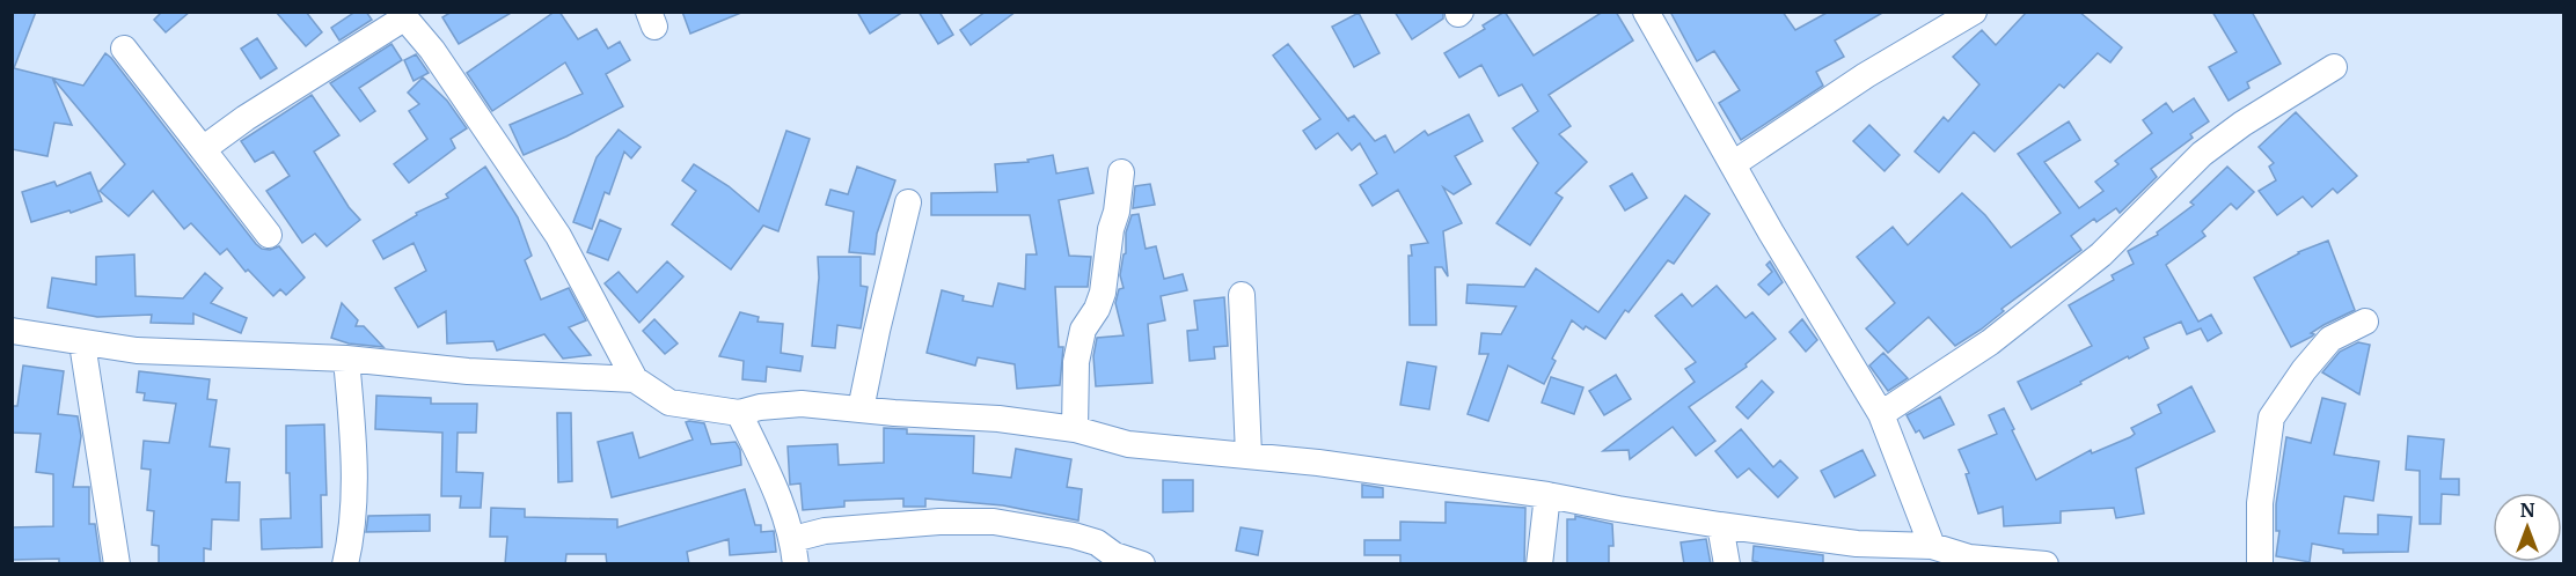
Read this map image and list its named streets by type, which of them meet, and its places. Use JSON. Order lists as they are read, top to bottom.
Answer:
{
  "north": "top"
}
